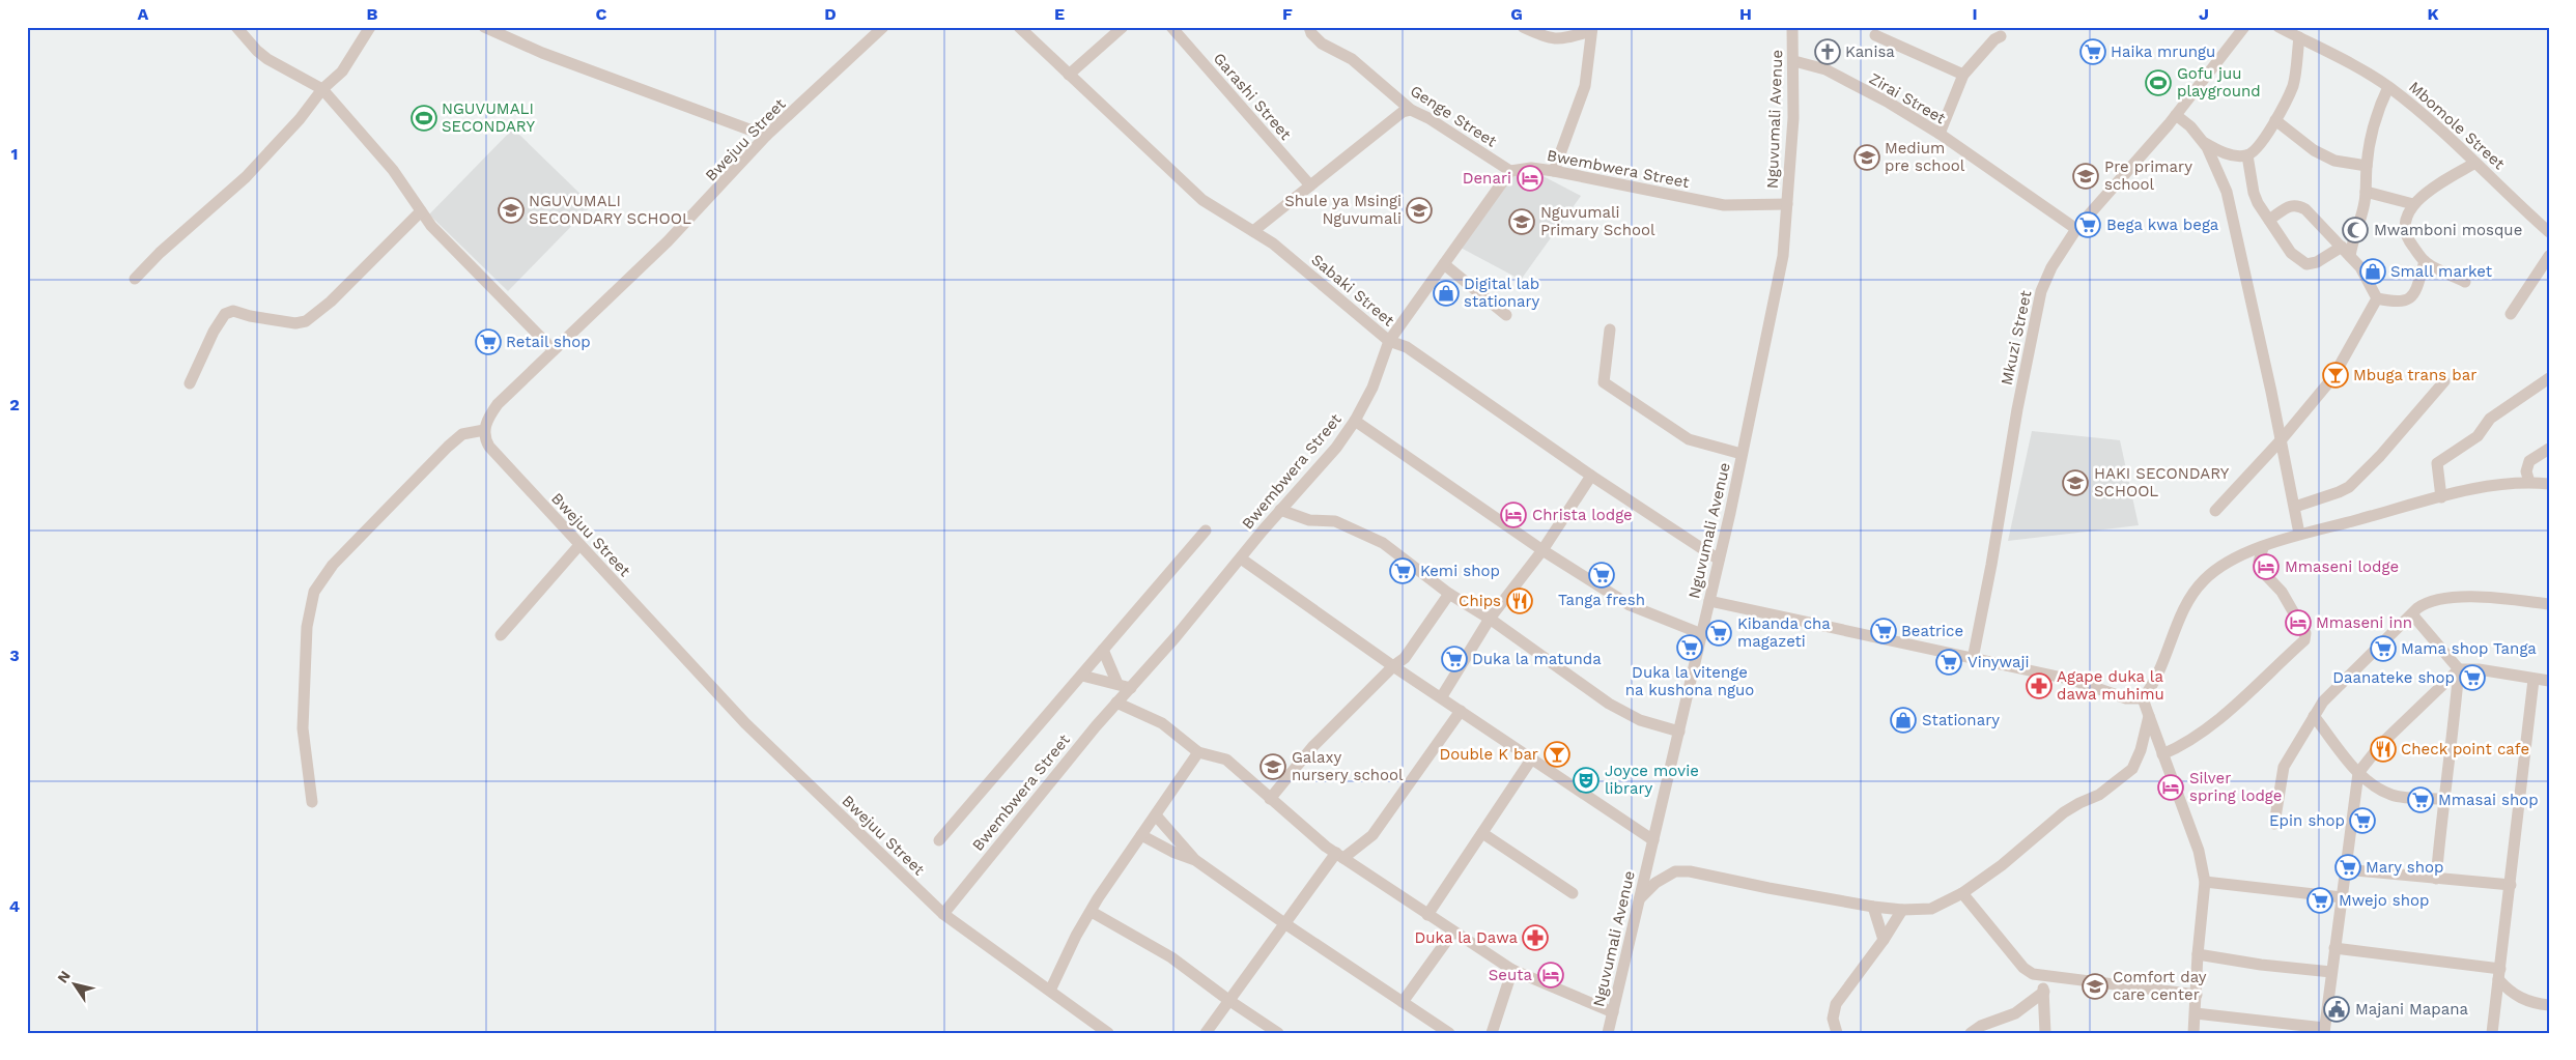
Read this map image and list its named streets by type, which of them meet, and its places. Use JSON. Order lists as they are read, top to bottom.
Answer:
{
  "streets": {
    "street": [
      "Garashi Street",
      "Zirai Street",
      "Genge Street",
      "Nguvumali Avenue",
      "Mbomole Street",
      "Bwejuu Street",
      "Bwembwera Street",
      "Sabaki Street",
      "Mkuzi Street"
    ]
  },
  "crossings": [
    ["Zirai Street", "Nguvumali Avenue"],
    ["Zirai Street", "Mkuzi Street"],
    ["Genge Street", "Bwembwera Street"],
    ["Nguvumali Avenue", "Bwembwera Street"],
    ["Nguvumali Avenue", "Sabaki Street"],
    ["Bwejuu Street", "Bwembwera Street"],
    ["Bwembwera Street", "Sabaki Street"]
  ],
  "places": {
    "church": ["Kanisa"],
    "supermarket": [
      "Haika mrungu",
      "Bega kwa bega",
      "Retail shop",
      "Kemi shop",
      "Tanga fresh",
      "Beatrice",
      "Kibanda cha magazeti",
      "Duka la vitenge na kushona nguo",
      "Mama shop Tanga",
      "Duka la matunda",
      "Vinywaji",
      "Daanateke shop",
      "Mmasai shop",
      "Epin shop",
      "Mary shop",
      "Mwejo shop"
    ],
    "sports": ["Gofu juu playground", "NGUVUMALI SECONDARY"],
    "school or university": [
      "Medium pre school",
      "Pre primary school",
      "NGUVUMALI SECONDARY SCHOOL",
      "Shule ya Msingi Nguvumali",
      "Nguvumali Primary School",
      "HAKI SECONDARY SCHOOL",
      "Galaxy nursery school",
      "Comfort day care center"
    ],
    "hotel": [
      "Denari",
      "Christa lodge",
      "Mmaseni lodge",
      "Mmaseni inn",
      "Silver spring lodge",
      "Seuta"
    ],
    "mosque": ["Mwamboni mosque"],
    "shop": ["Small market", "Digital lab stationary", "Stationary"],
    "bar": ["Mbuga trans bar", "Double K bar"],
    "restaurant": ["Chips", "Check point cafe"],
    "pharmacy": ["Agape duka la dawa muhimu", "Duka la Dawa"],
    "theatre": ["Joyce movie library"],
    "public building": ["Majani Mapana"]
  },
  "north": "top left",
  "grid": {
    "columns": [
      "A",
      "B",
      "C",
      "D",
      "E",
      "F",
      "G",
      "H",
      "I",
      "J",
      "K"
    ],
    "rows": [
      "1",
      "2",
      "3",
      "4"
    ]
  }
}
